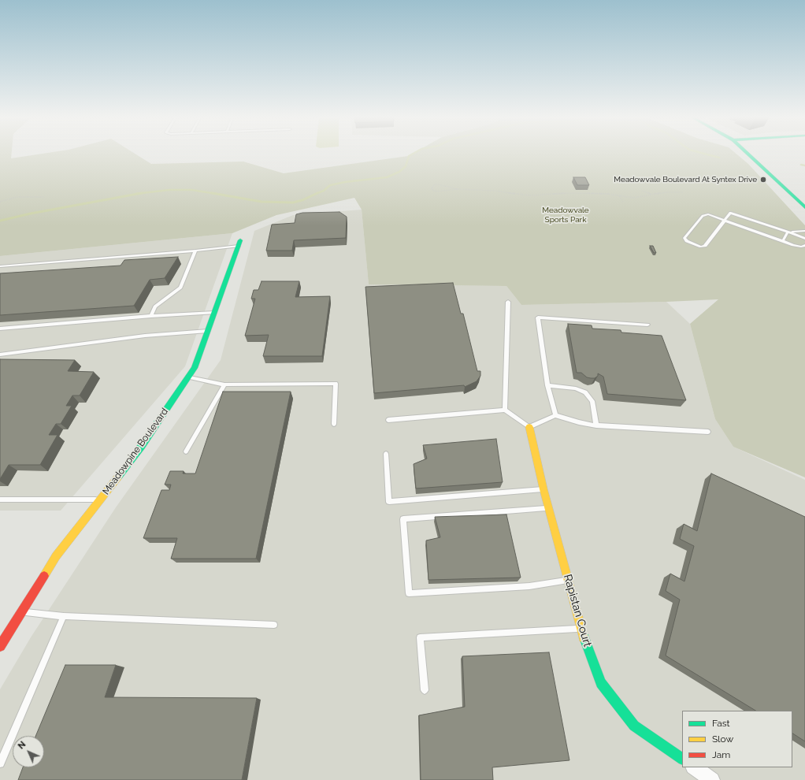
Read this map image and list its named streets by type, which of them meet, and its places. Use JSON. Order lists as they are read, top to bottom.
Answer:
{
  "streets": {
    "street": ["Meadowpine Boulevard", "Rapistan Court"]
  },
  "parks": ["Meadowvale Sports Park"],
  "places": ["Meadowvale Boulevard At Syntex Drive"],
  "legend": ["Fast", "Slow", "Jam"],
  "north": "top left"
}
